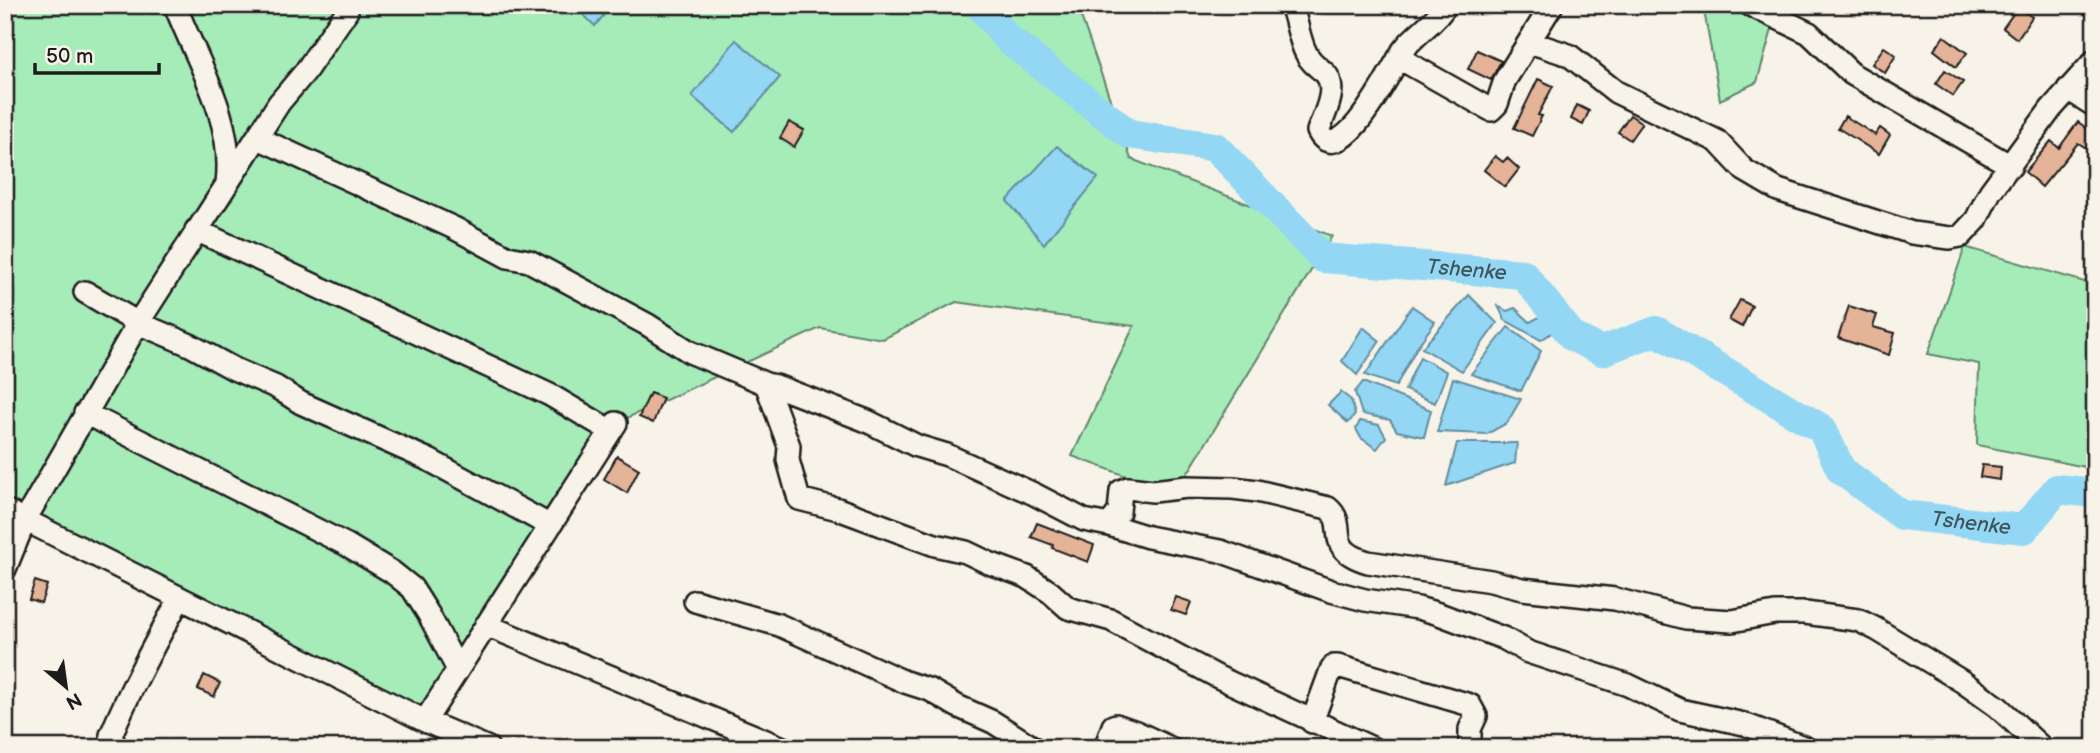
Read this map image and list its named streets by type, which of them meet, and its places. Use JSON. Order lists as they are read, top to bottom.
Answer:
{
  "water": ["Tshenke"],
  "scale_bar": "50 m",
  "north": "bottom right"
}
